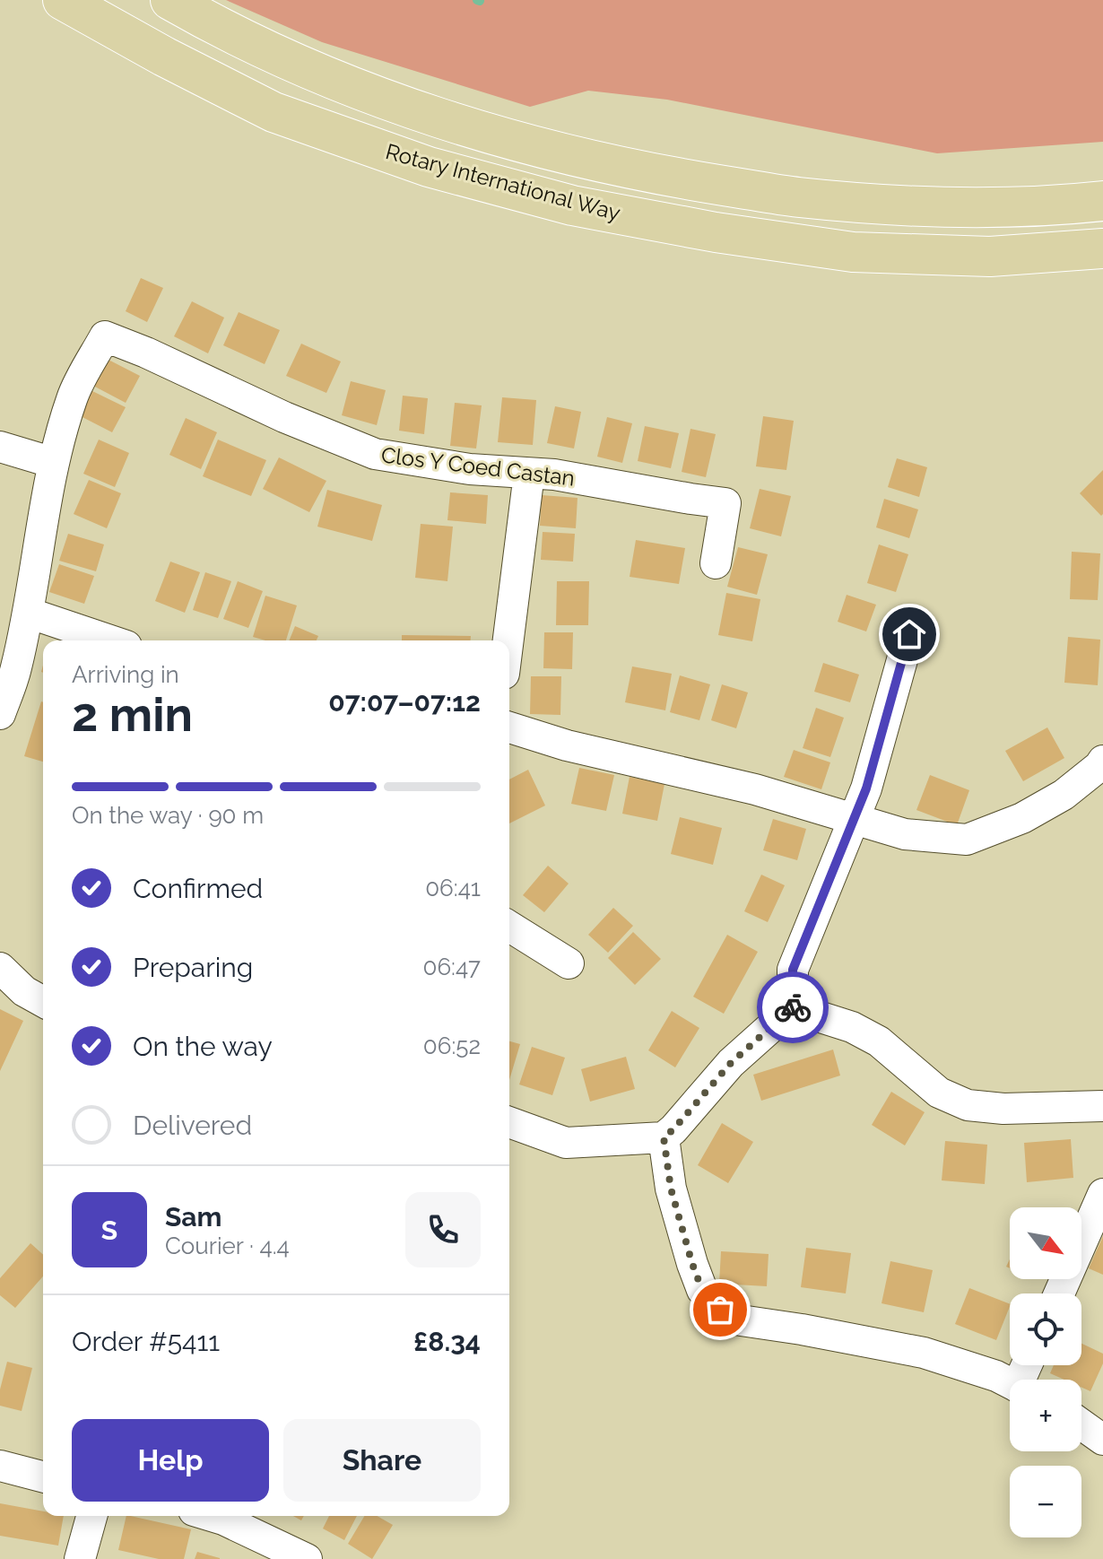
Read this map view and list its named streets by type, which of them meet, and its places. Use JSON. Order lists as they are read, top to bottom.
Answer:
{
  "streets": {
    "main road": ["Rotary International Way"],
    "street": ["Clos Y Coed Castan"]
  },
  "north": "bottom right",
  "page": {
    "heading": ["2 min", "Arriving in", "07:07–07:12"],
    "panel": [
      "Sam",
      "Courier · 4.4",
      "Order #5411",
      "£8.34"
    ],
    "bar": "On the way · 90 m",
    "list": [
      ["Confirmed", "06:41"],
      ["Preparing", "06:47"],
      ["On the way", "06:52"],
      "Delivered"
    ],
    "round": "S",
    "map_buttons": ["+", "−"],
    "buttons": ["Help", "Share"]
  }
}
